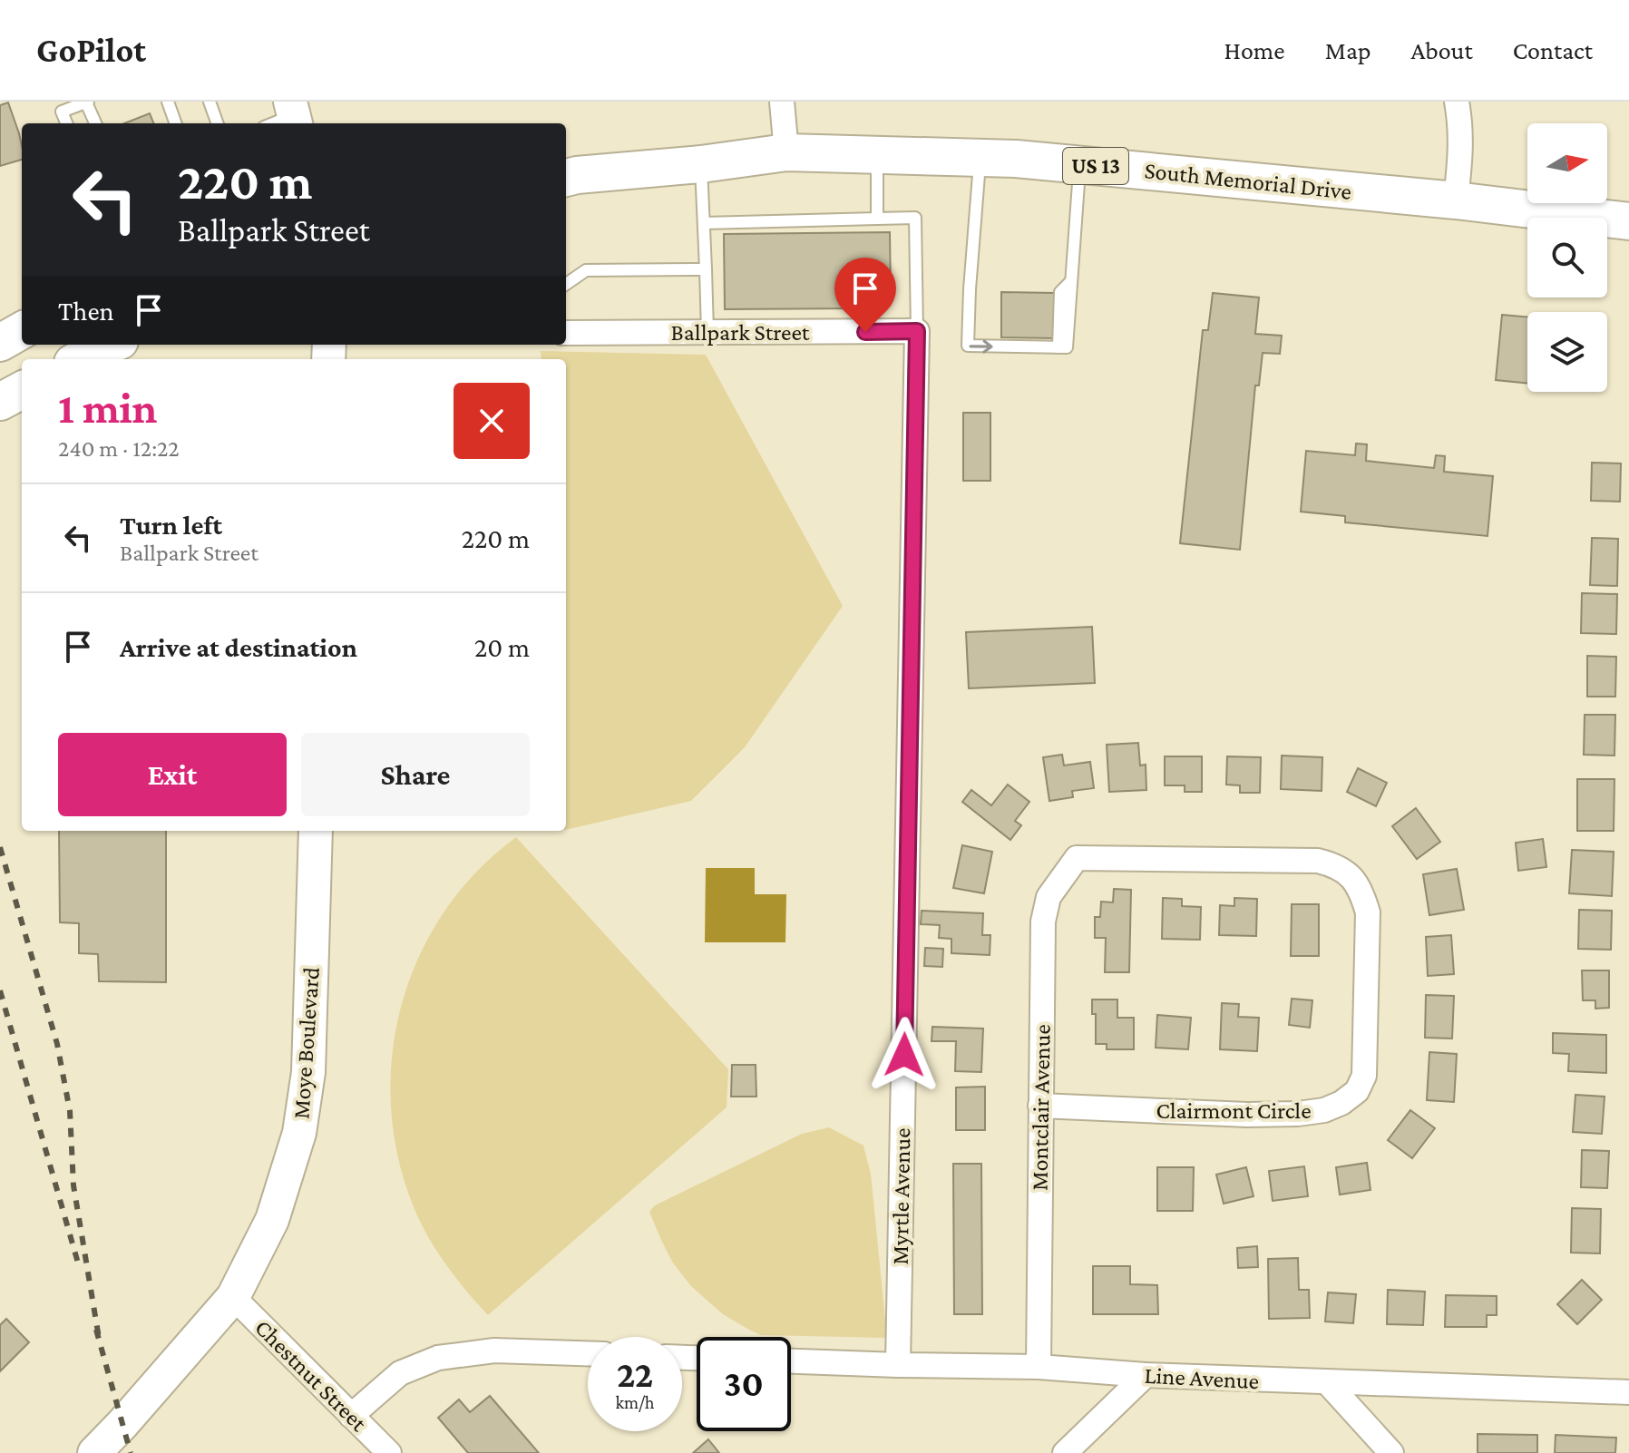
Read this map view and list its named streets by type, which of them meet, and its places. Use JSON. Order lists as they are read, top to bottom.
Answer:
{
  "streets": {
    "main road": ["US 13", "South Memorial Drive", "Moye Boulevard"],
    "street": [
      "Ballpark Street",
      "Montclair Avenue",
      "Clairmont Circle",
      "Myrtle Avenue",
      "Chestnut Street",
      "Line Avenue"
    ]
  },
  "crossings": [
    ["Ballpark Street", "Myrtle Avenue"],
    ["Moye Boulevard", "Chestnut Street"],
    ["Montclair Avenue", "Clairmont Circle"],
    ["Montclair Avenue", "Line Avenue"],
    ["Myrtle Avenue", "Line Avenue"]
  ],
  "north": "right",
  "page": {
    "header": "GoPilot",
    "nav": [
      "Home",
      "Map",
      "About",
      "Contact"
    ],
    "turn": ["220 m", "Ballpark Street"],
    "then": "Then",
    "heading": ["1 min", "240 m · 12:22"],
    "list": [
      {
        "name": "Turn left",
        "note": "Ballpark Street",
        "value": "220 m"
      },
      {
        "name": "Arrive at destination",
        "value": "20 m"
      }
    ],
    "buttons": ["Exit", "Share"],
    "speed": "22 km/h",
    "limit": "30"
  }
}
